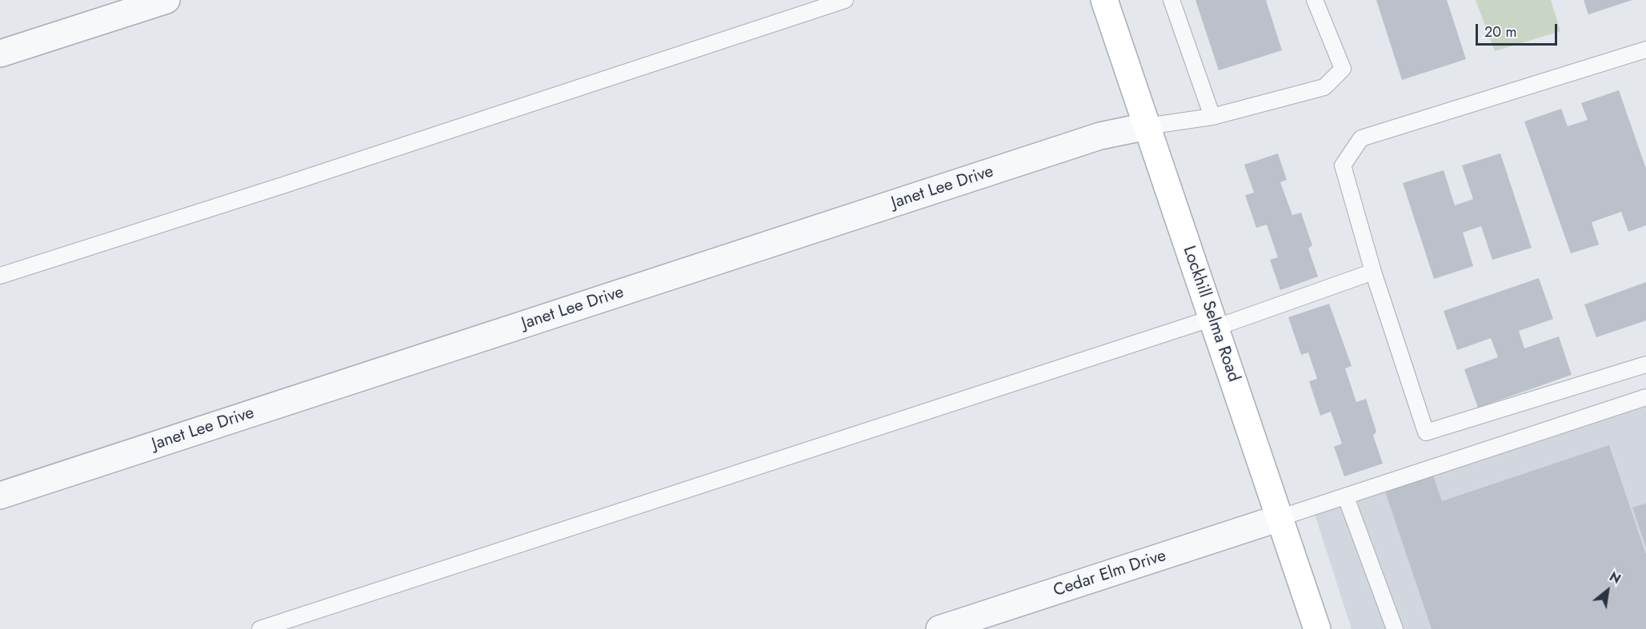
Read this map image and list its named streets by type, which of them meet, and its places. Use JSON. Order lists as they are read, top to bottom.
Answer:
{
  "streets": {
    "main road": ["Lockhill Selma Road"],
    "street": ["Janet Lee Drive", "Cedar Elm Drive"]
  },
  "crossings": [
    ["Janet Lee Drive", "Lockhill Selma Road"],
    ["Lockhill Selma Road", "Cedar Elm Drive"]
  ],
  "scale_bar": "20 m",
  "north": "top right"
}
